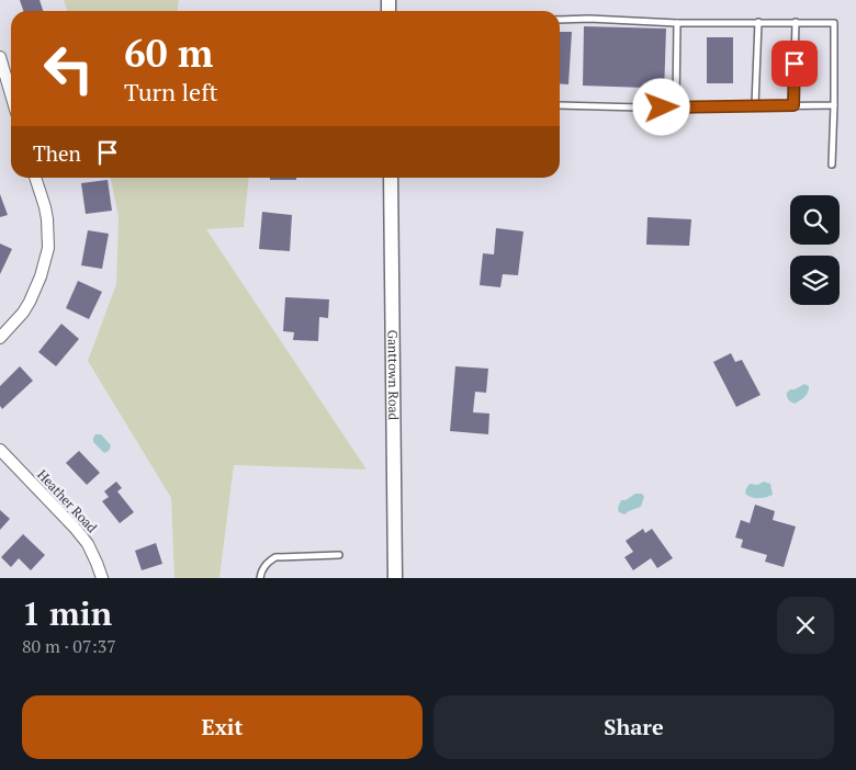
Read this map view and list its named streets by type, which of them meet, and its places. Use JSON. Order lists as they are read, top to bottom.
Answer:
{
  "streets": {
    "street": ["Ganttown Road", "Heather Road"]
  },
  "page": {
    "turn": ["60 m", "Turn left"],
    "then": "Then",
    "heading": ["1 min", "80 m · 07:37"],
    "buttons": ["Exit", "Share"]
  }
}
